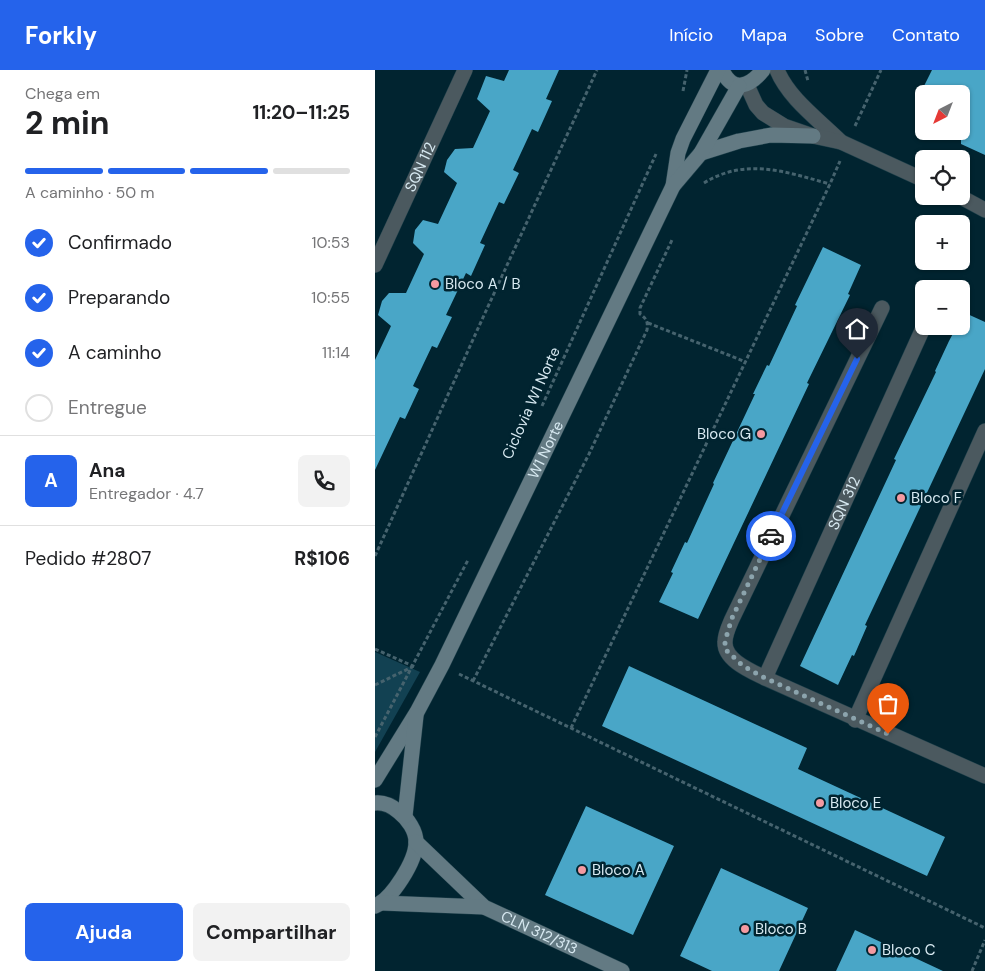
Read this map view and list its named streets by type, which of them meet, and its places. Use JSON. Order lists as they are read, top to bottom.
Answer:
{
  "streets": {
    "street": [
      "SQN 112",
      "W1 Norte",
      "SQN 312",
      "CLN 312/313"
    ],
    "path": ["Ciclovia W1 Norte"]
  },
  "places": [
    "Bloco A / B",
    "Bloco G",
    "Bloco F",
    "Bloco E",
    "Bloco A",
    "Bloco B",
    "Bloco C"
  ],
  "north": "bottom left",
  "page": {
    "header": "Forkly",
    "nav": [
      "Início",
      "Mapa",
      "Sobre",
      "Contato"
    ],
    "heading": ["2 min", "Chega em", "11:20–11:25"],
    "panel": [
      "Ana",
      "Entregador · 4.7",
      "Pedido #2807",
      "R$106"
    ],
    "map_buttons": ["+", "−"],
    "bar": "A caminho · 50 m",
    "list": [
      ["Confirmado", "10:53"],
      ["Preparando", "10:55"],
      ["A caminho", "11:14"],
      "Entregue"
    ],
    "round": "A",
    "buttons": ["Ajuda", "Compartilhar"]
  }
}
